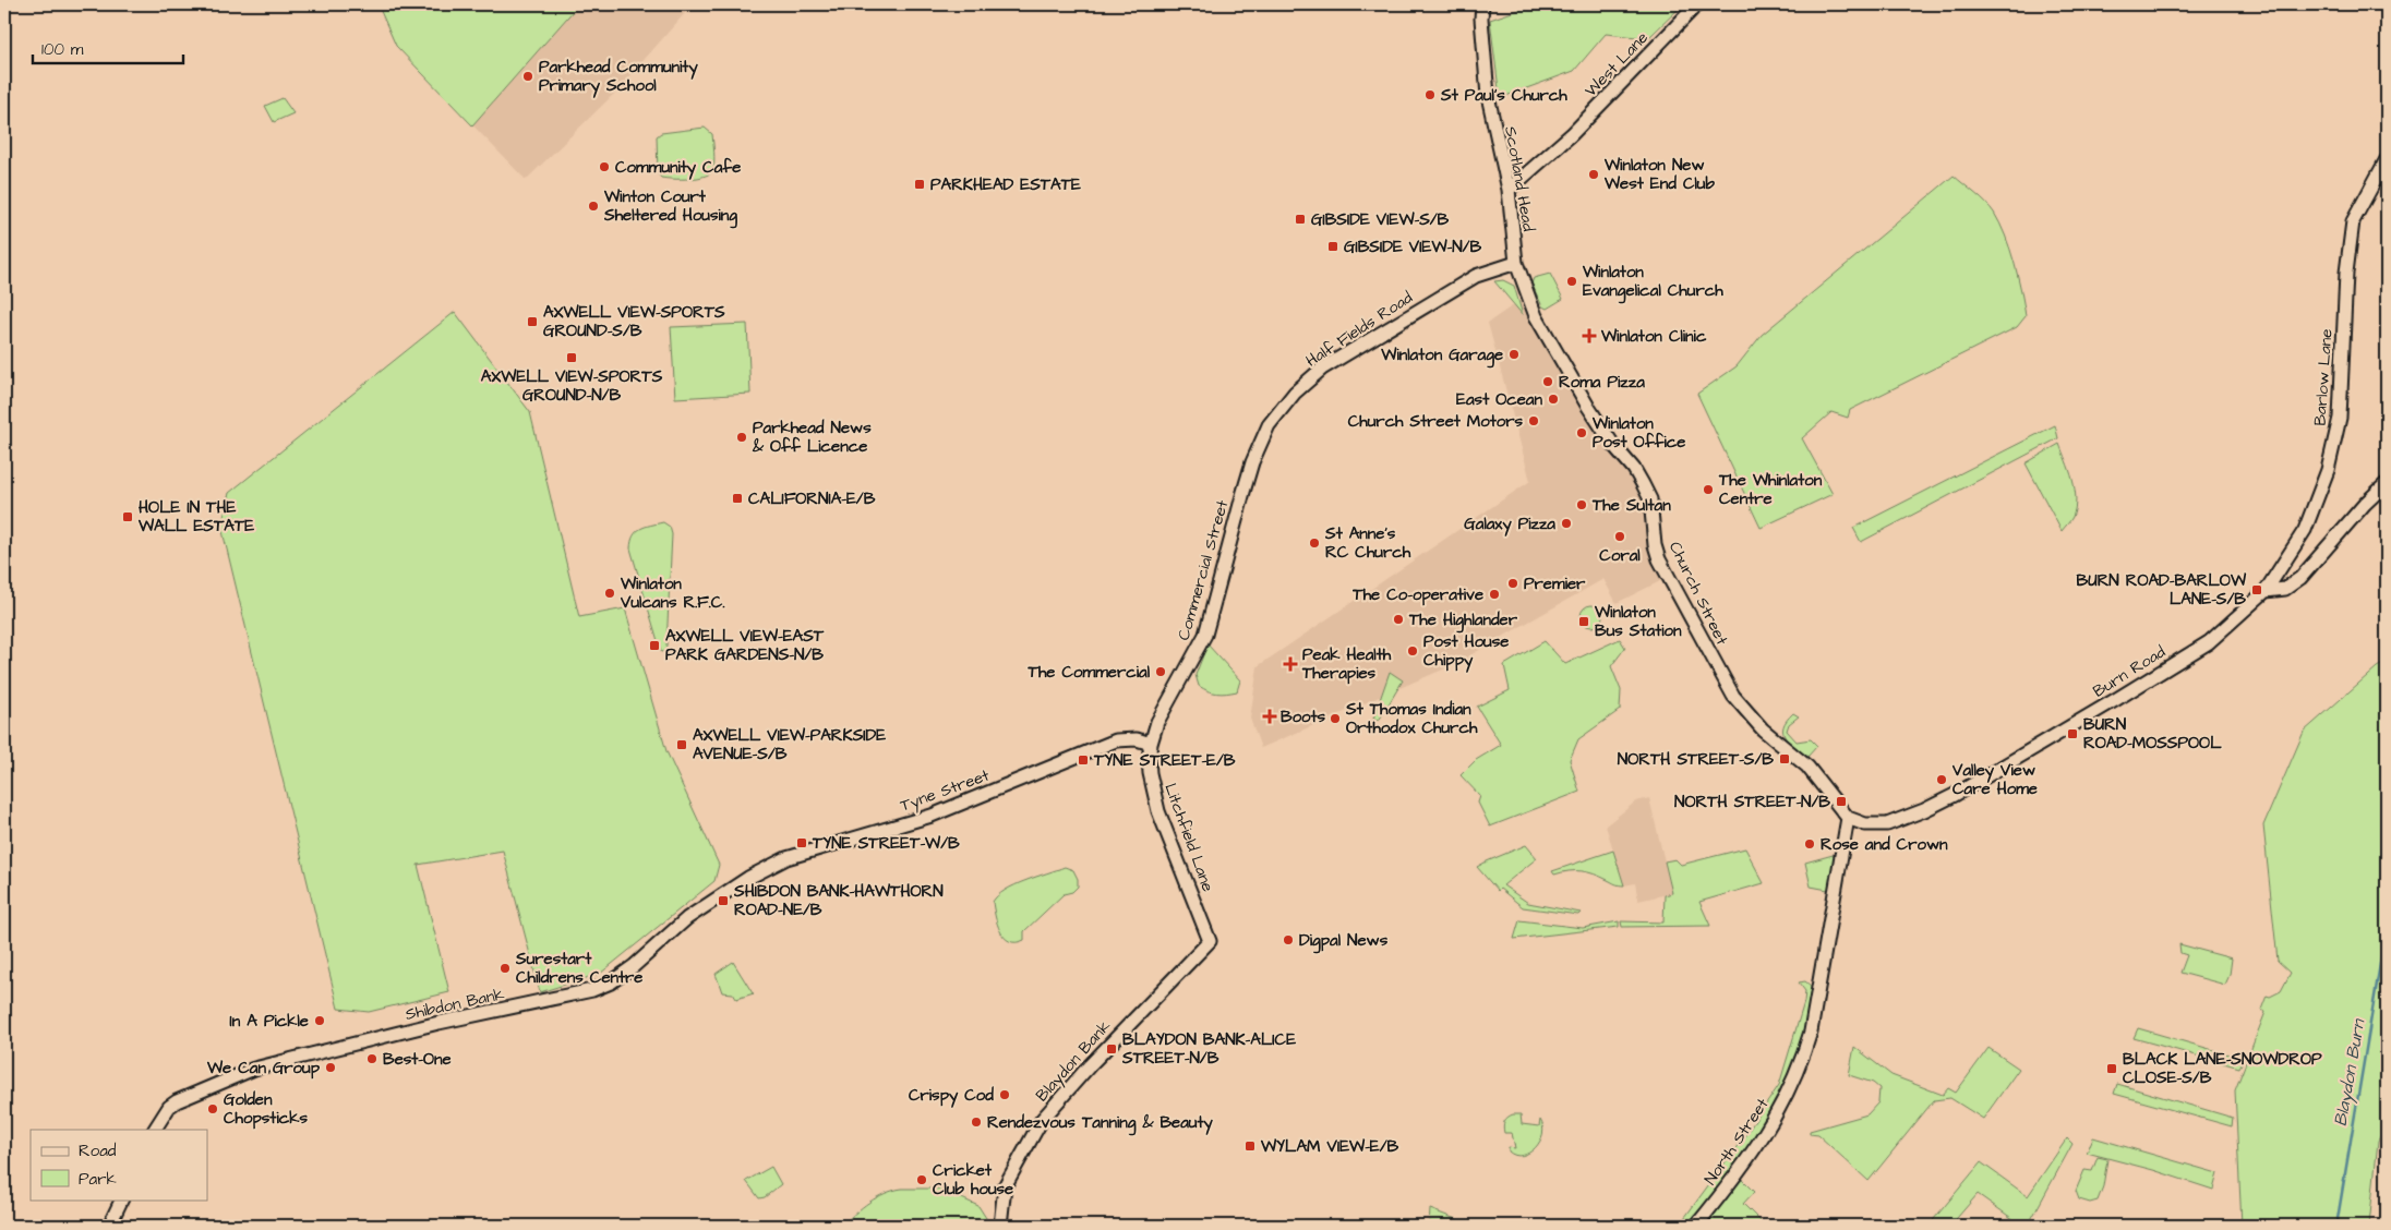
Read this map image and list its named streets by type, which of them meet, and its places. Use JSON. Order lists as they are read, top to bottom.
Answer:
{
  "streets": {
    "street": [
      "West Lane",
      "Scotland Head",
      "Half Fields Road",
      "Barlow Lane",
      "Commercial Street",
      "Church Street",
      "Burn Road",
      "Tyne Street",
      "Litchfield Lane",
      "Shibdon Bank",
      "Blaydon Bank",
      "North Street"
    ]
  },
  "crossings": [
    ["West Lane", "Scotland Head"],
    ["Scotland Head", "Half Fields Road"],
    ["Scotland Head", "Church Street"],
    ["Half Fields Road", "Commercial Street"],
    ["Half Fields Road", "Church Street"],
    ["Barlow Lane", "Burn Road"],
    ["Commercial Street", "Tyne Street"],
    ["Commercial Street", "Litchfield Lane"],
    ["Church Street", "Burn Road"],
    ["Church Street", "North Street"],
    ["Burn Road", "North Street"],
    ["Tyne Street", "Litchfield Lane"],
    ["Tyne Street", "Shibdon Bank"],
    ["Litchfield Lane", "Blaydon Bank"]
  ],
  "water": ["Blaydon Burn"],
  "places": {
    "other": [
      "Parkhead Community Primary School",
      "St Paul's Church",
      "Community Cafe",
      "Winlaton New West End Club",
      "Winton Court Sheltered Housing",
      "Winlaton Evangelical Church",
      "Winlaton Garage",
      "Roma Pizza",
      "East Ocean",
      "Church Street Motors",
      "Winlaton Post Office",
      "Parkhead News & Off Licence",
      "The Whinlaton Centre",
      "The Sultan",
      "Galaxy Pizza",
      "Coral",
      "St Anne's RC Church",
      "Premier",
      "Winlaton Vulcans R.F.C.",
      "The Co-operative",
      "The Highlander",
      "Post House Chippy",
      "The Commercial",
      "St Thomas Indian Orthodox Church",
      "Valley View Care Home",
      "Rose and Crown",
      "Digpal News",
      "Surestart Childrens Centre",
      "In A Pickle",
      "Best-One",
      "We Can Group",
      "Crispy Cod",
      "Golden Chopsticks",
      "Rendezvous Tanning & Beauty",
      "Cricket Club house"
    ],
    "transit": [
      "PARKHEAD ESTATE",
      "GIBSIDE VIEW-S/B",
      "GIBSIDE VIEW-N/B",
      "AXWELL VIEW-SPORTS GROUND-S/B",
      "AXWELL VIEW-SPORTS GROUND-N/B",
      "CALIFORNIA-E/B",
      "HOLE IN THE WALL ESTATE",
      "BURN ROAD-BARLOW LANE-S/B",
      "Winlaton Bus Station",
      "AXWELL VIEW-EAST PARK GARDENS-N/B",
      "BURN ROAD-MOSSPOOL",
      "AXWELL VIEW-PARKSIDE AVENUE-S/B",
      "NORTH STREET-S/B",
      "TYNE STREET-E/B",
      "NORTH STREET-N/B",
      "TYNE STREET-W/B",
      "SHIBDON BANK-HAWTHORN ROAD-NE/B",
      "BLAYDON BANK-ALICE STREET-N/B",
      "BLACK LANE-SNOWDROP CLOSE-S/B",
      "WYLAM VIEW-E/B"
    ],
    "health": ["Winlaton Clinic", "Peak Health Therapies", "Boots"]
  },
  "legend": ["Road", "Park"],
  "scale_bar": "100 m"
}
